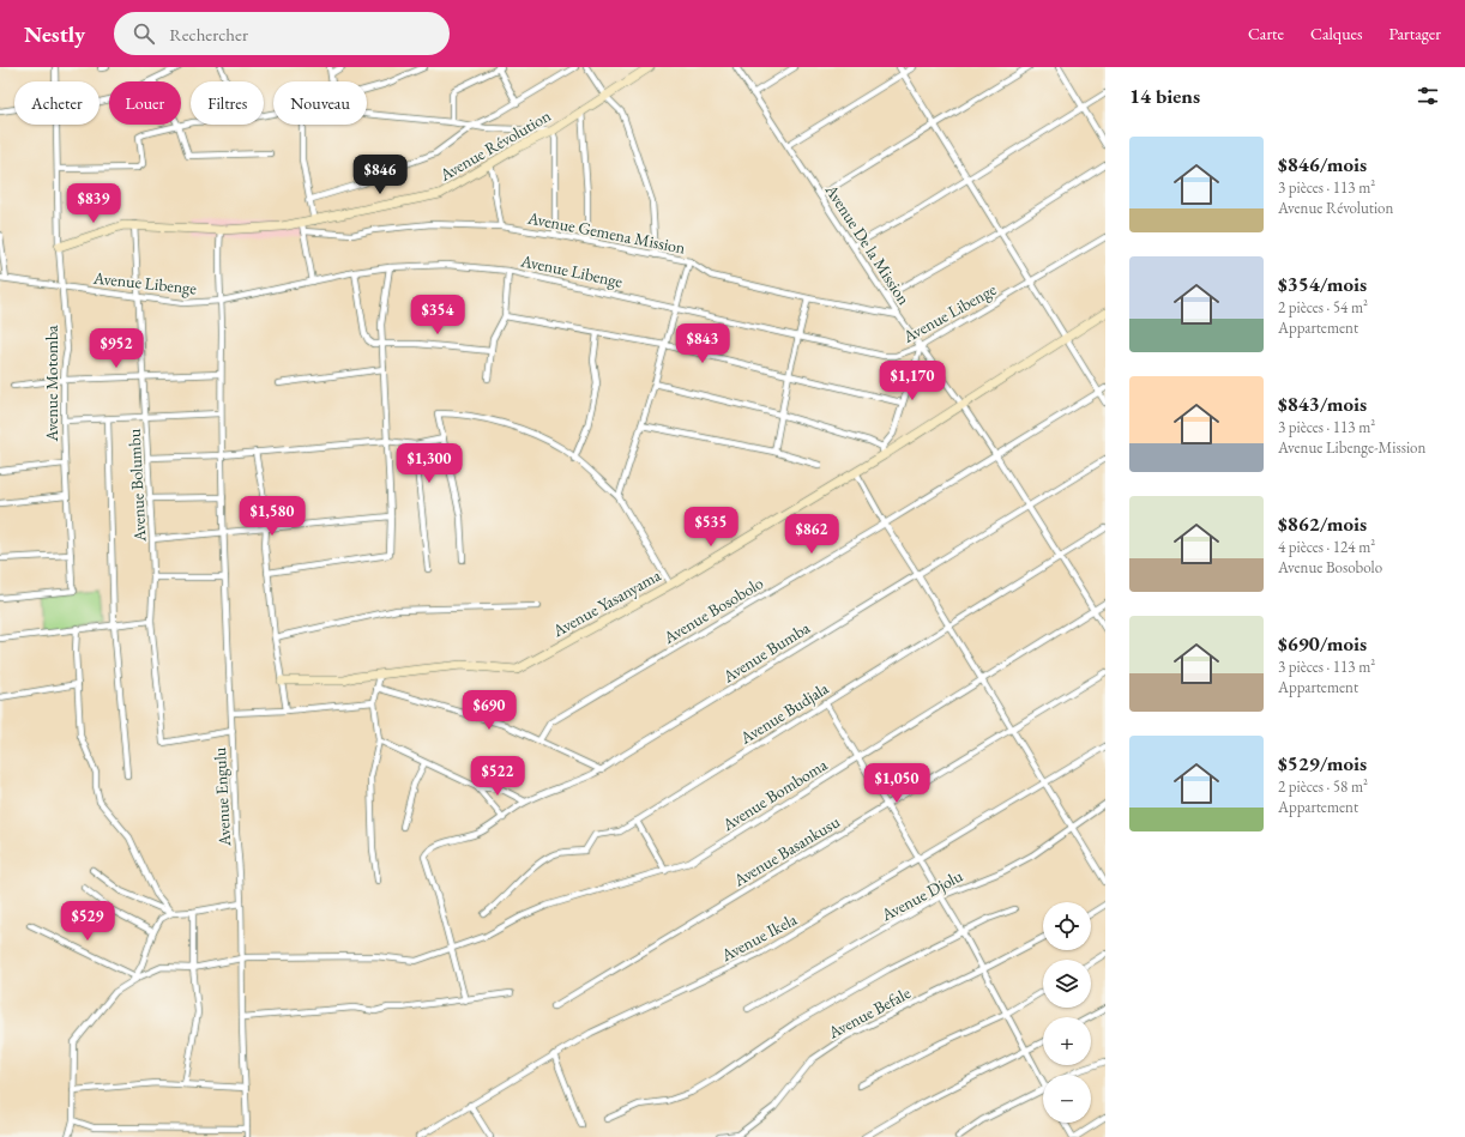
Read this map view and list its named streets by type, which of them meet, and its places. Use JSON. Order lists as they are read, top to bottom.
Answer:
{
  "streets": {
    "street": [
      "Avenue Révolution",
      "Avenue Gemena Mission",
      "Avenue De la Mission",
      "Avenue Libenge",
      "Avenue Motomba",
      "Avenue Bolumbu",
      "Avenue Yasanyama",
      "Avenue Bosobolo",
      "Avenue Bumba",
      "Avenue Budjala",
      "Avenue Bomboma",
      "Avenue Engulu",
      "Avenue Basankusu",
      "Avenue Djolu",
      "Avenue Ikela",
      "Avenue Befale"
    ]
  },
  "crossings": [
    ["Avenue Révolution", "Avenue Gemena Mission"],
    ["Avenue Révolution", "Avenue Motomba"],
    ["Avenue Révolution", "Avenue Bolumbu"],
    ["Avenue Révolution", "Avenue Engulu"],
    ["Avenue Gemena Mission", "Avenue De la Mission"],
    ["Avenue De la Mission", "Avenue Libenge"],
    ["Avenue De la Mission", "Avenue Yasanyama"],
    ["Avenue De la Mission", "Avenue Bosobolo"],
    ["Avenue De la Mission", "Avenue Bumba"],
    ["Avenue De la Mission", "Avenue Budjala"],
    ["Avenue De la Mission", "Avenue Bomboma"],
    ["Avenue Libenge", "Avenue Motomba"],
    ["Avenue Libenge", "Avenue Bolumbu"],
    ["Avenue Libenge", "Avenue Engulu"],
    ["Avenue Bolumbu", "Avenue Engulu"],
    ["Avenue Bumba", "Avenue Bomboma"],
    ["Avenue Bomboma", "Avenue Engulu"]
  ],
  "page": {
    "header": "Nestly",
    "search": "Rechercher",
    "nav": ["Carte", "Calques", "Partager"],
    "heading": "14 biens",
    "chip": [
      "Acheter",
      "Louer",
      "Filtres",
      "Nouveau"
    ],
    "list": [
      {
        "name": "$846/mois",
        "note": "3 pièces · 113 m² · Avenue Révolution"
      },
      {
        "name": "$354/mois",
        "note": "2 pièces · 54 m² · Appartement"
      },
      {
        "name": "$843/mois",
        "note": "3 pièces · 113 m² · Avenue Libenge-Mission"
      },
      {
        "name": "$862/mois",
        "note": "4 pièces · 124 m² · Avenue Bosobolo"
      },
      {
        "name": "$690/mois",
        "note": "3 pièces · 113 m² · Appartement"
      },
      {
        "name": "$529/mois",
        "note": "2 pièces · 58 m² · Appartement"
      }
    ],
    "price": [
      "$846",
      "$839",
      "$354",
      "$843",
      "$952",
      "$1,170",
      "$1,300",
      "$1,580",
      "$535",
      "$862",
      "$690",
      "$522",
      "$1,050",
      "$529"
    ],
    "map_buttons": ["+", "−"]
  }
}
